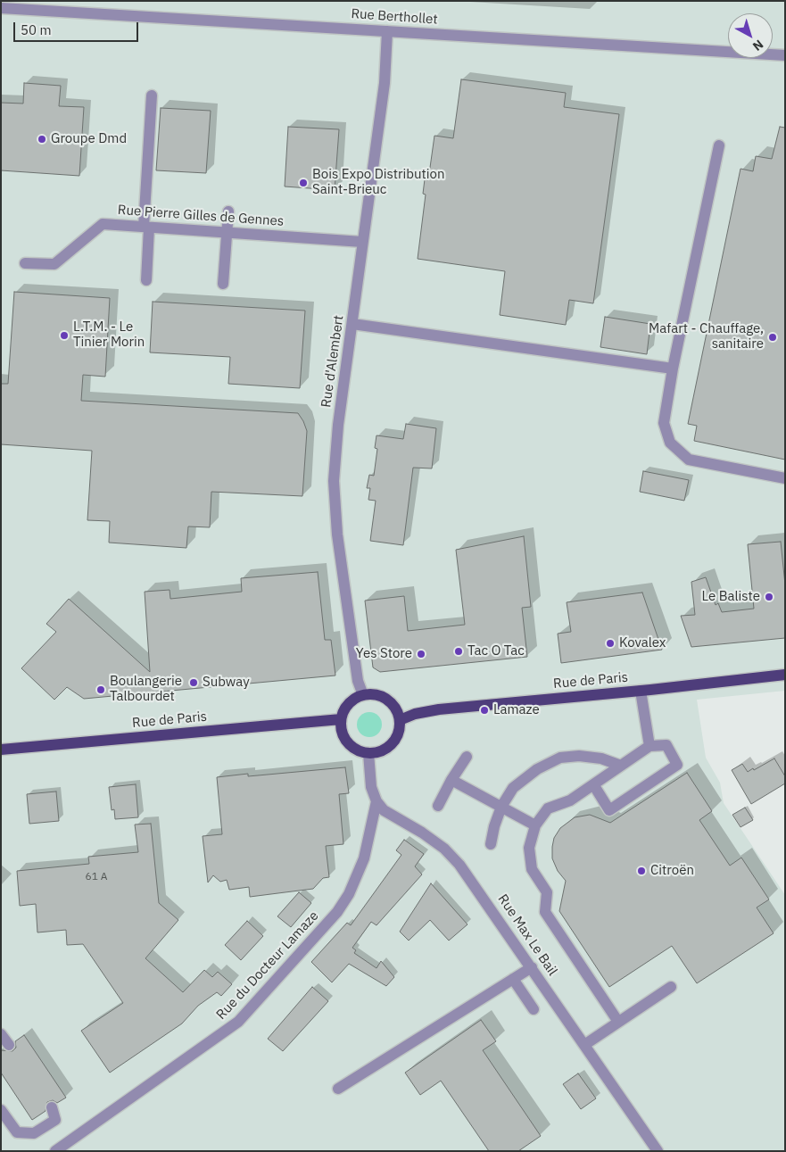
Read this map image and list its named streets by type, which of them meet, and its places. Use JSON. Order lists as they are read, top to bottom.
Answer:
{
  "streets": {
    "main road": ["Rue de Paris"],
    "street": [
      "Rue Berthollet",
      "Rue Pierre Gilles de Gennes",
      "Rue d'Alembert",
      "Rue Max Le Bail",
      "Rue du Docteur Lamaze"
    ]
  },
  "crossings": [
    ["Rue Berthollet", "Rue d'Alembert"],
    ["Rue Pierre Gilles de Gennes", "Rue d'Alembert"],
    ["Rue d'Alembert", "Rue de Paris"],
    ["Rue Max Le Bail", "Rue du Docteur Lamaze"]
  ],
  "places": [
    "Groupe Dmd",
    "Bois Expo Distribution Saint-Brieuc",
    "L.T.M. - Le Tinier Morin",
    "Mafart - Chauffage, sanitaire",
    "Le Baliste",
    "Kovalex",
    "Tac O Tac",
    "Yes Store",
    "Subway",
    "Boulangerie Talbourdet",
    "Lamaze",
    "Citroën"
  ],
  "house_numbers": ["61 A"],
  "scale_bar": "50 m",
  "north": "bottom right"
}
